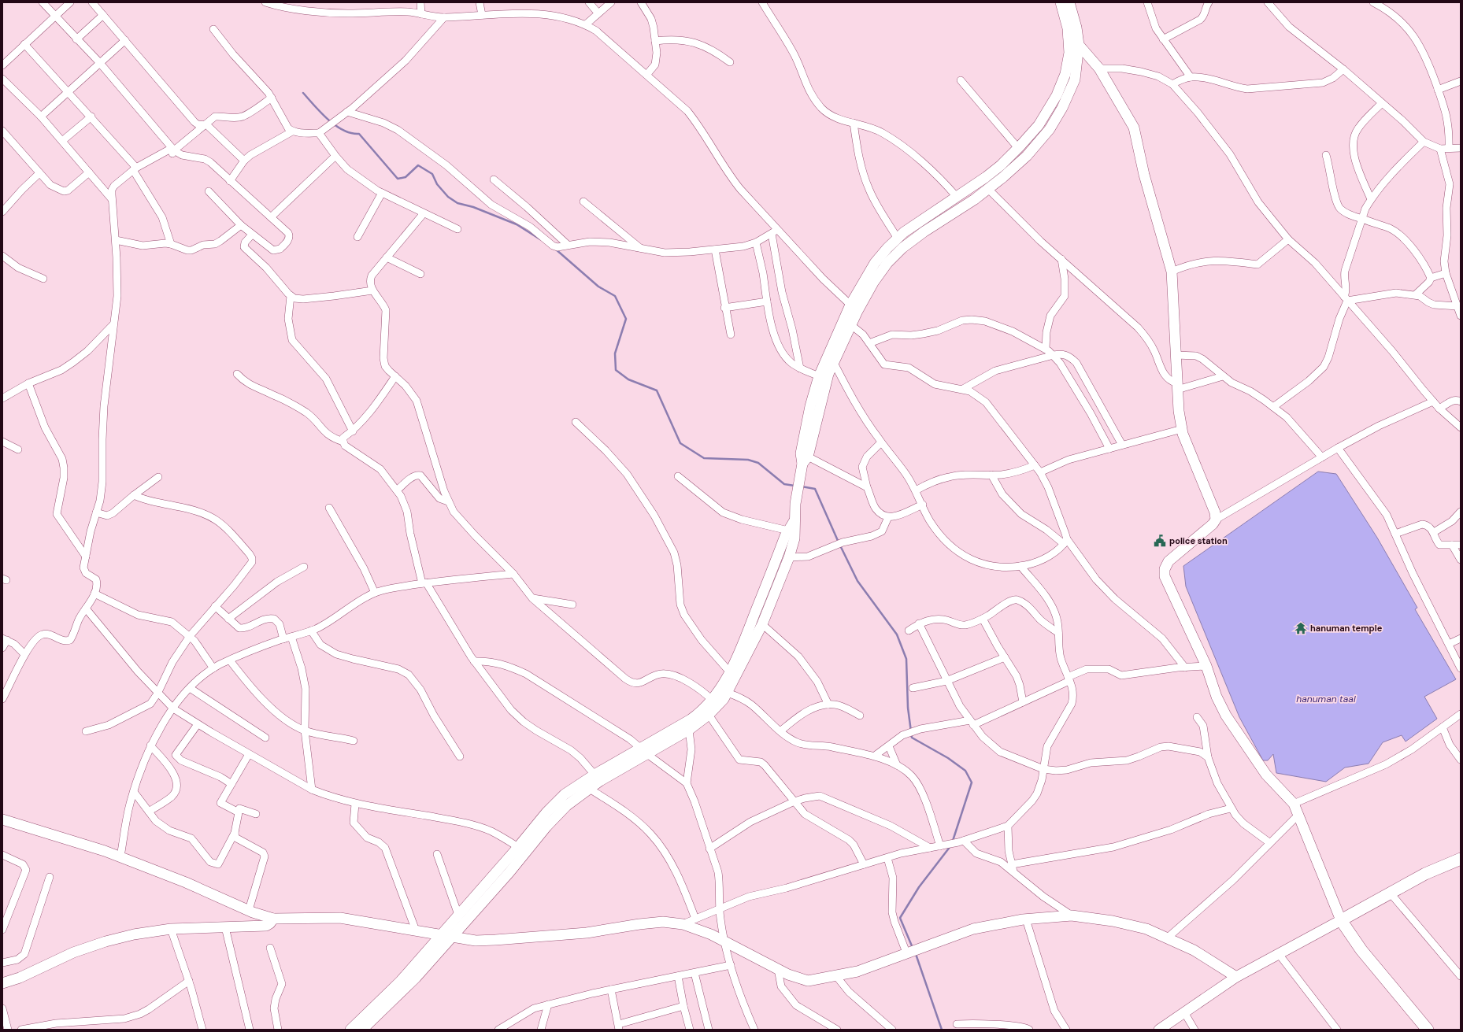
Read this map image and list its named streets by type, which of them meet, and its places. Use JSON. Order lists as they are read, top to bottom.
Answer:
{
  "water": ["hanuman taal"],
  "places": {
    "public building": ["police station"],
    "temple": ["hanuman temple"]
  }
}
